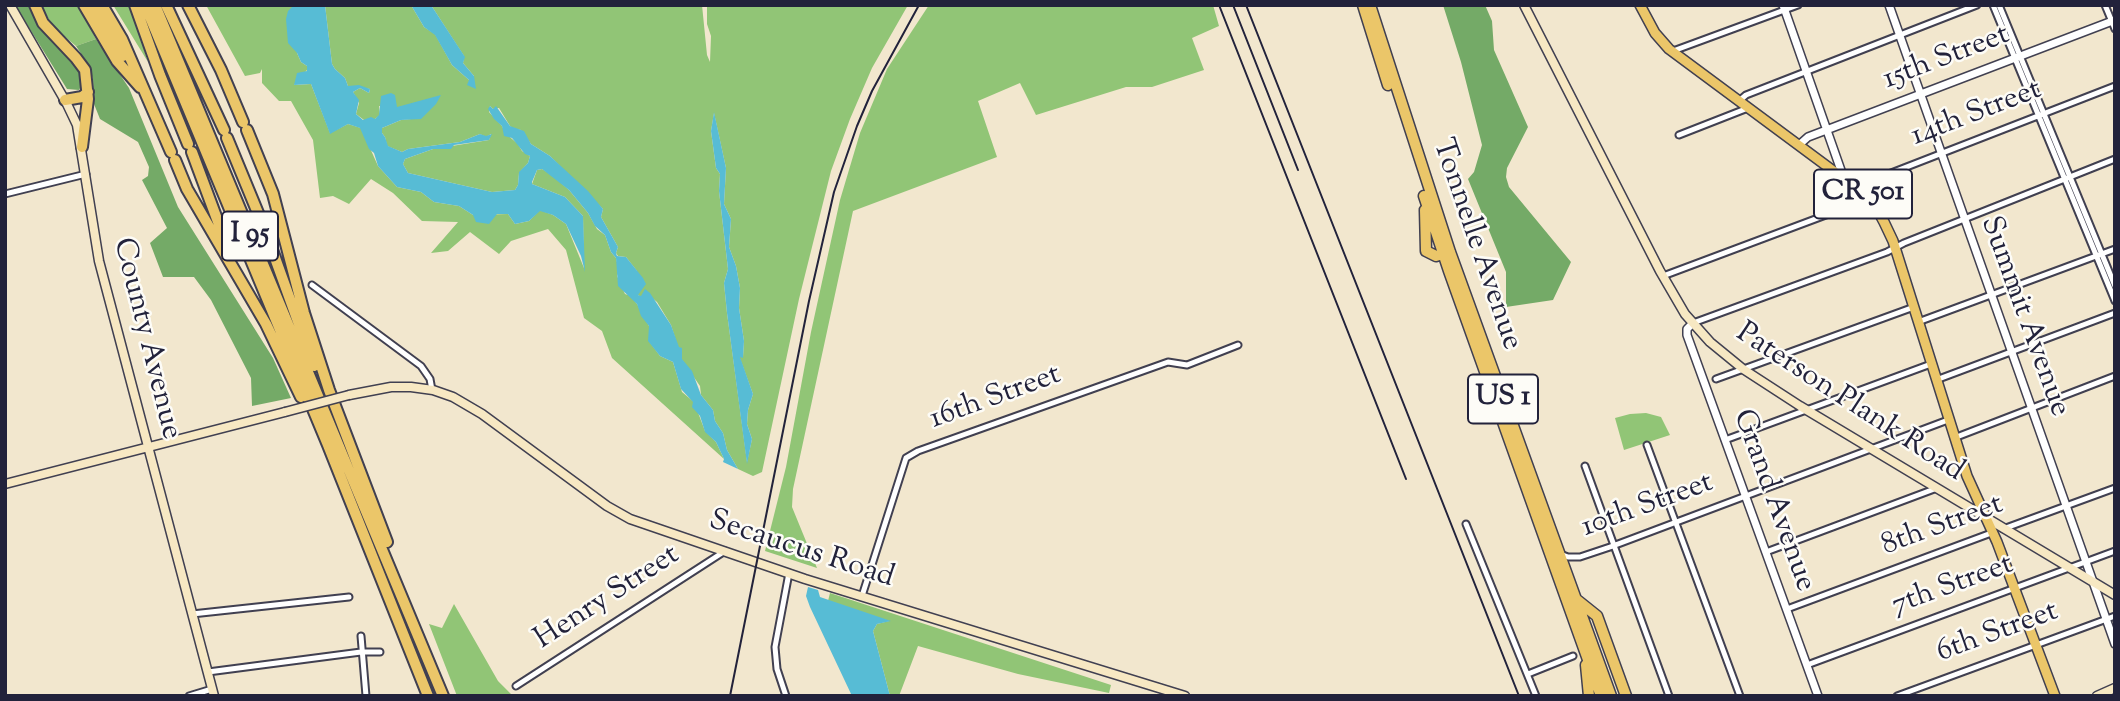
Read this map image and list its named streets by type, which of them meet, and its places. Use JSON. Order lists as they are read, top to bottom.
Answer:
{
  "streets": {
    "highway": ["I 95", "Tonnelle Avenue", "US 1"],
    "main road": [
      "CR 501",
      "County Avenue",
      "Paterson Plank Road",
      "Secaucus Road"
    ],
    "street": [
      "15th Street",
      "14th Street",
      "Summit Avenue",
      "16th Street",
      "Grand Avenue",
      "10th Street",
      "8th Street",
      "7th Street",
      "Henry Street",
      "6th Street"
    ]
  },
  "crossings": [
    ["15th Street", "CR 501"],
    ["15th Street", "Summit Avenue"],
    ["14th Street", "CR 501"],
    ["14th Street", "Summit Avenue"],
    ["CR 501", "Paterson Plank Road"],
    ["CR 501", "10th Street"],
    ["CR 501", "8th Street"],
    ["CR 501", "7th Street"],
    ["CR 501", "6th Street"],
    ["Tonnelle Avenue", "10th Street"],
    ["Summit Avenue", "8th Street"],
    ["Summit Avenue", "7th Street"],
    ["Summit Avenue", "6th Street"],
    ["County Avenue", "Secaucus Road"],
    ["16th Street", "Secaucus Road"],
    ["Paterson Plank Road", "Grand Avenue"],
    ["Paterson Plank Road", "10th Street"],
    ["Grand Avenue", "10th Street"],
    ["Grand Avenue", "8th Street"],
    ["Grand Avenue", "7th Street"],
    ["Secaucus Road", "Henry Street"]
  ]
}
